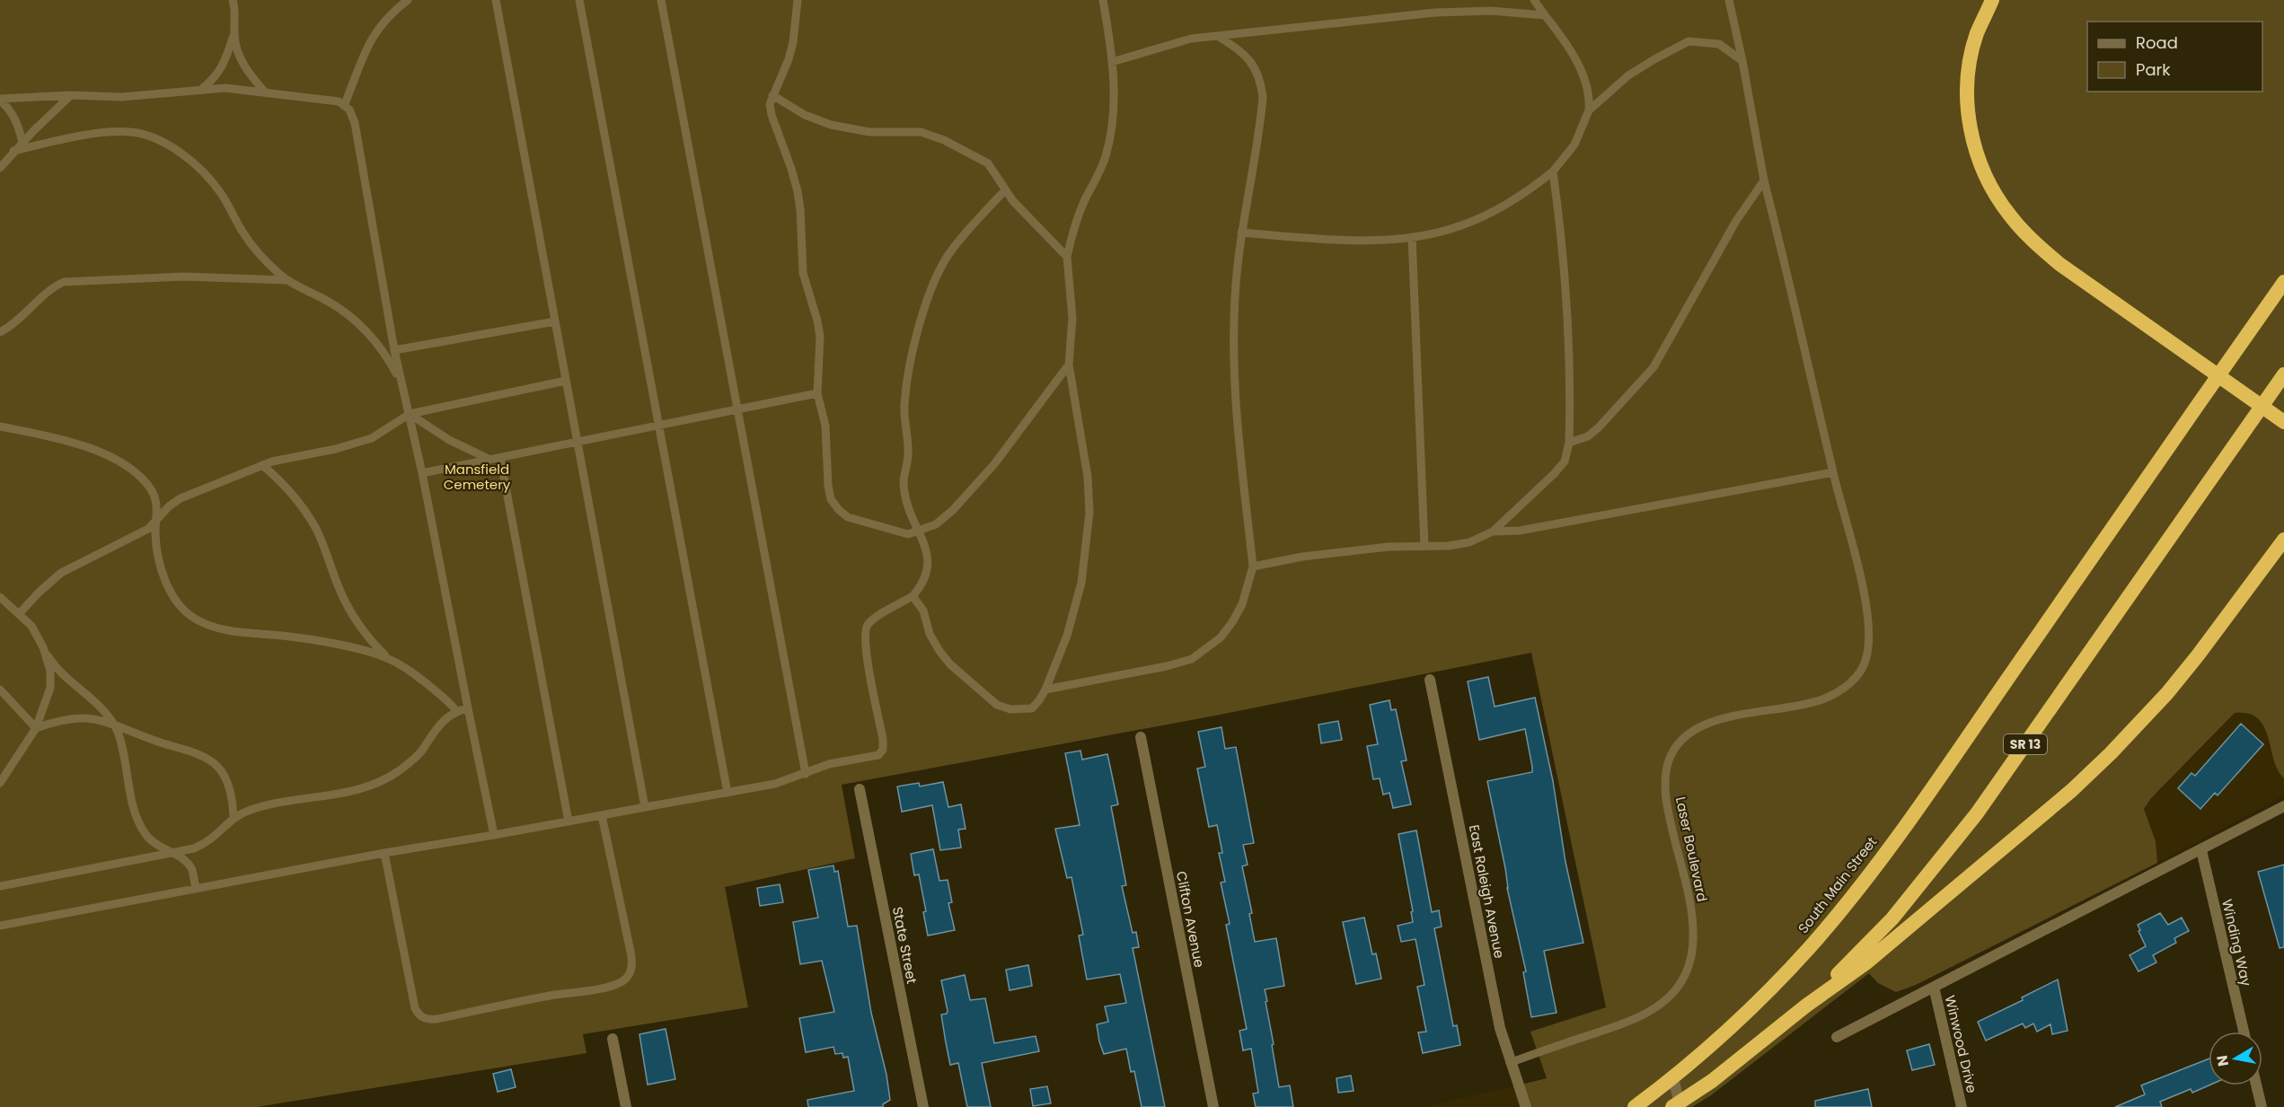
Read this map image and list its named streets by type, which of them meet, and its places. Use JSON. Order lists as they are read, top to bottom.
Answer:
{
  "streets": {
    "highway": ["SR 13", "South Main Street"],
    "street": [
      "East Raleigh Avenue",
      "Clifton Avenue",
      "Winding Way",
      "State Street",
      "Winwood Drive"
    ],
    "lane": ["Laser Boulevard"]
  },
  "crossings": [
    ["Laser Boulevard", "East Raleigh Avenue"]
  ],
  "parks": ["Mansfield Cemetery"],
  "legend": ["Road", "Park"],
  "north": "left"
}
